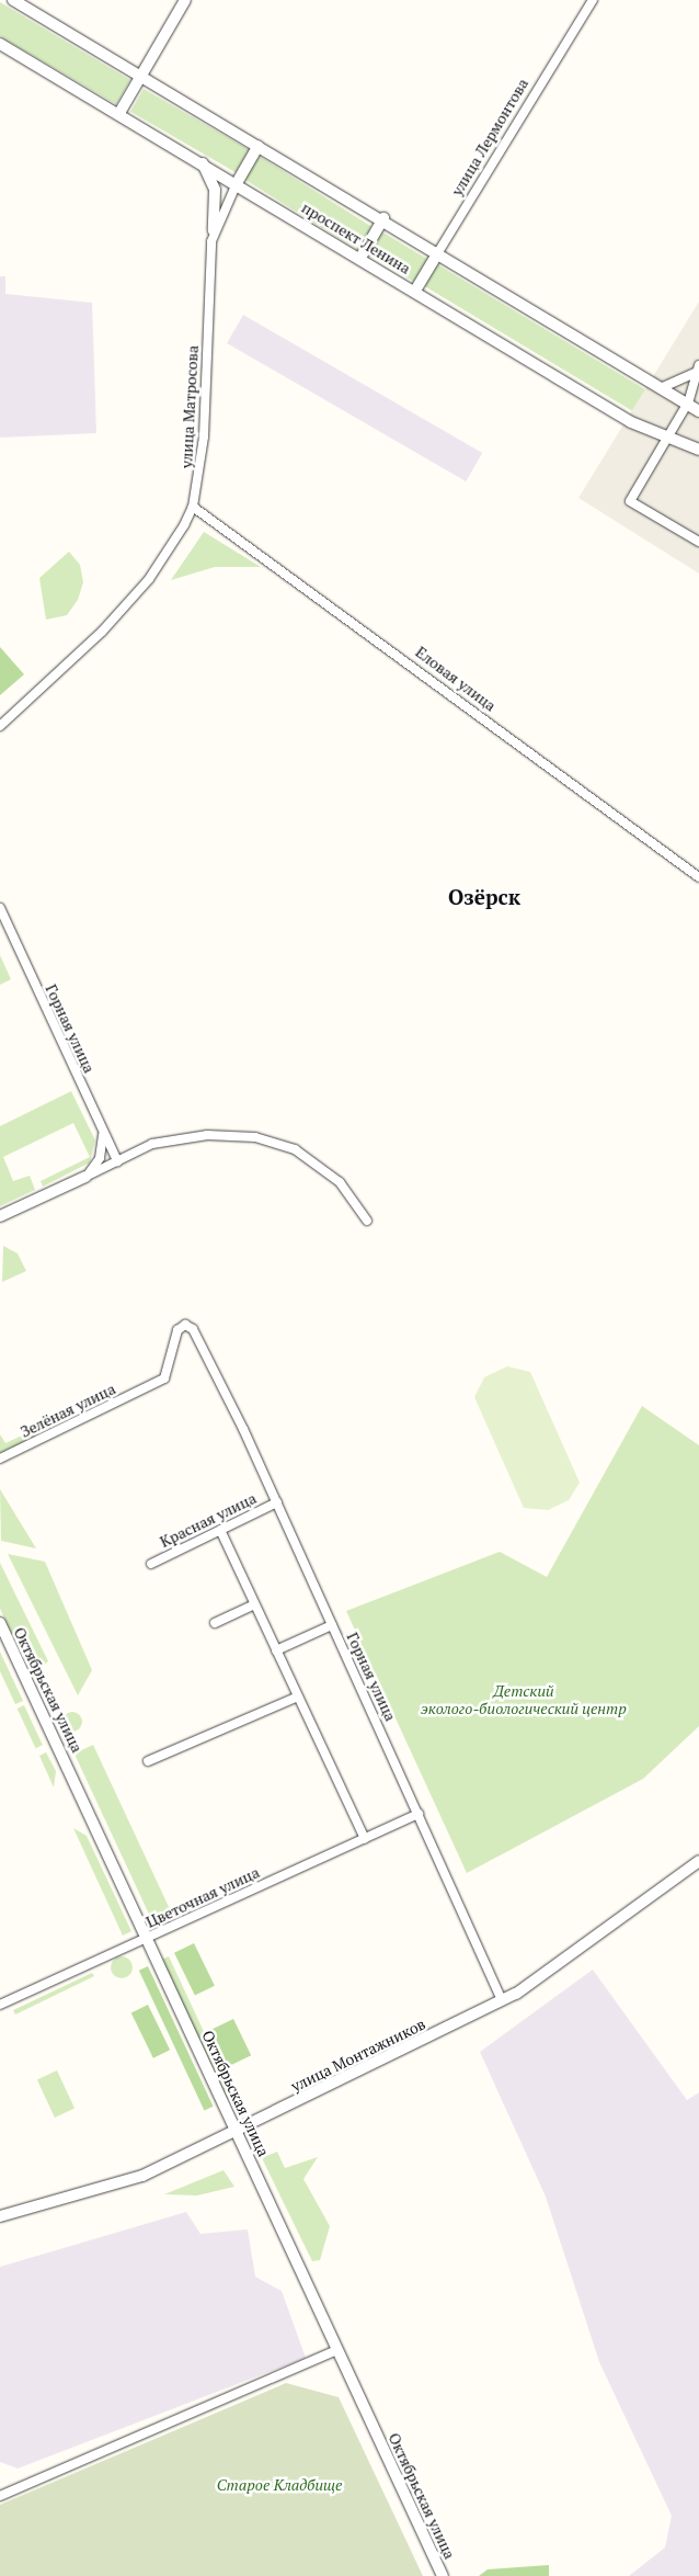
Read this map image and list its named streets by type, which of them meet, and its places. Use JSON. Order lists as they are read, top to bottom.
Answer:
{
  "streets": {
    "street": [
      "улица Лермонтова",
      "проспект Ленина",
      "улица Матросова",
      "Еловая улица",
      "Горная улица",
      "Зелёная улица",
      "Красная улица",
      "Октябрьская улица",
      "Цветочная улица",
      "улица Монтажников"
    ]
  },
  "crossings": [
    ["улица Лермонтова", "проспект Ленина"],
    ["проспект Ленина", "улица Матросова"],
    ["улица Матросова", "Еловая улица"],
    ["Горная улица", "Зелёная улица"],
    ["Горная улица", "Красная улица"],
    ["Горная улица", "Цветочная улица"],
    ["Горная улица", "улица Монтажников"],
    ["Октябрьская улица", "Цветочная улица"],
    ["Октябрьская улица", "улица Монтажников"]
  ],
  "districts": ["Озёрск"],
  "parks": ["Детский эколого-биологический центр", "Старое Кладбище"]
}
